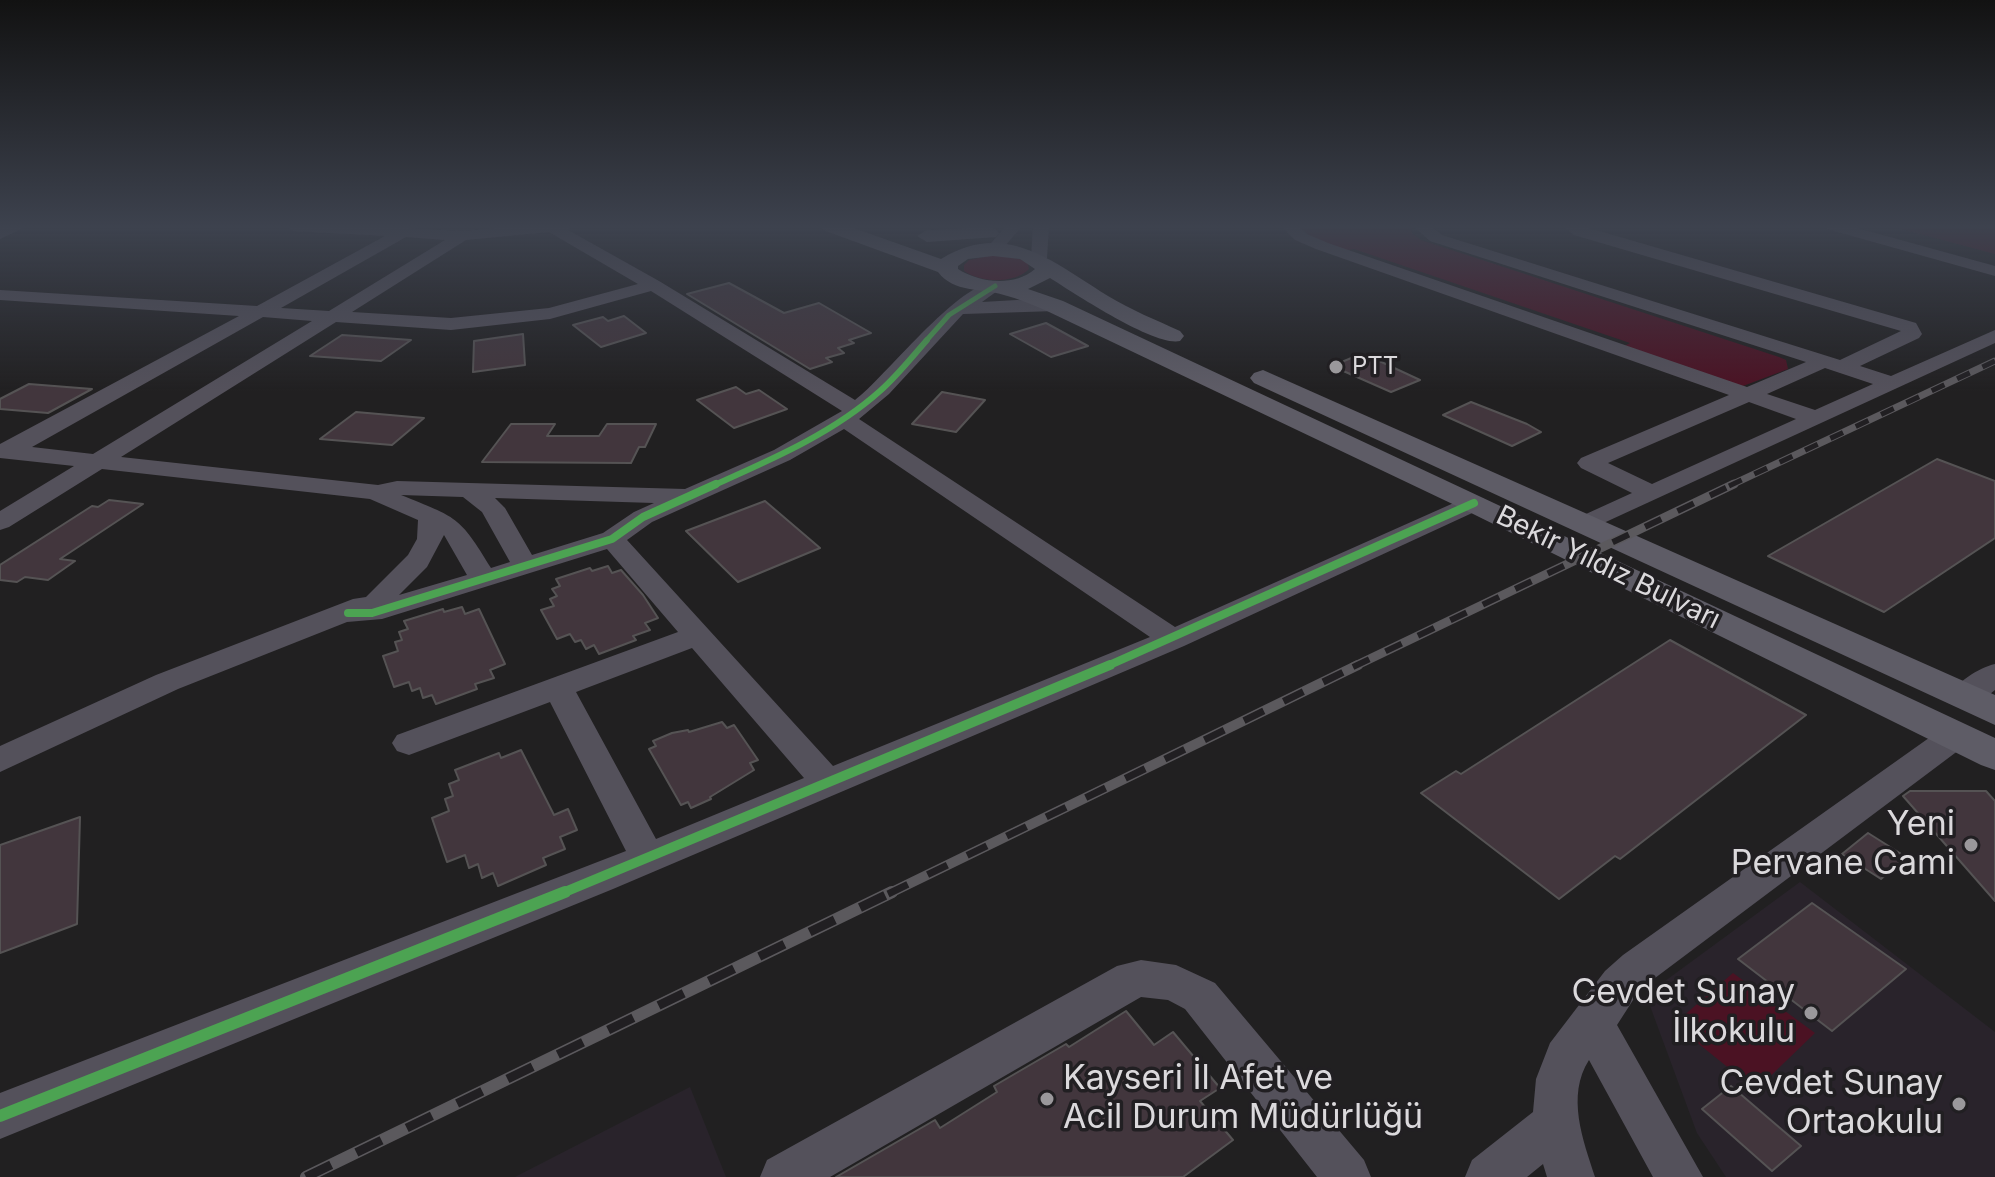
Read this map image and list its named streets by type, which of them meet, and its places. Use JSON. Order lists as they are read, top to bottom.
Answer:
{
  "streets": {
    "main road": ["Bekir Yıldız Bulvarı"]
  },
  "places": [
    "PTT",
    "Yeni Pervane Cami",
    "Cevdet Sunay İlkokulu",
    "Kayseri İl Afet ve Acil Durum Müdürlüğü",
    "Cevdet Sunay Ortaokulu"
  ]
}
